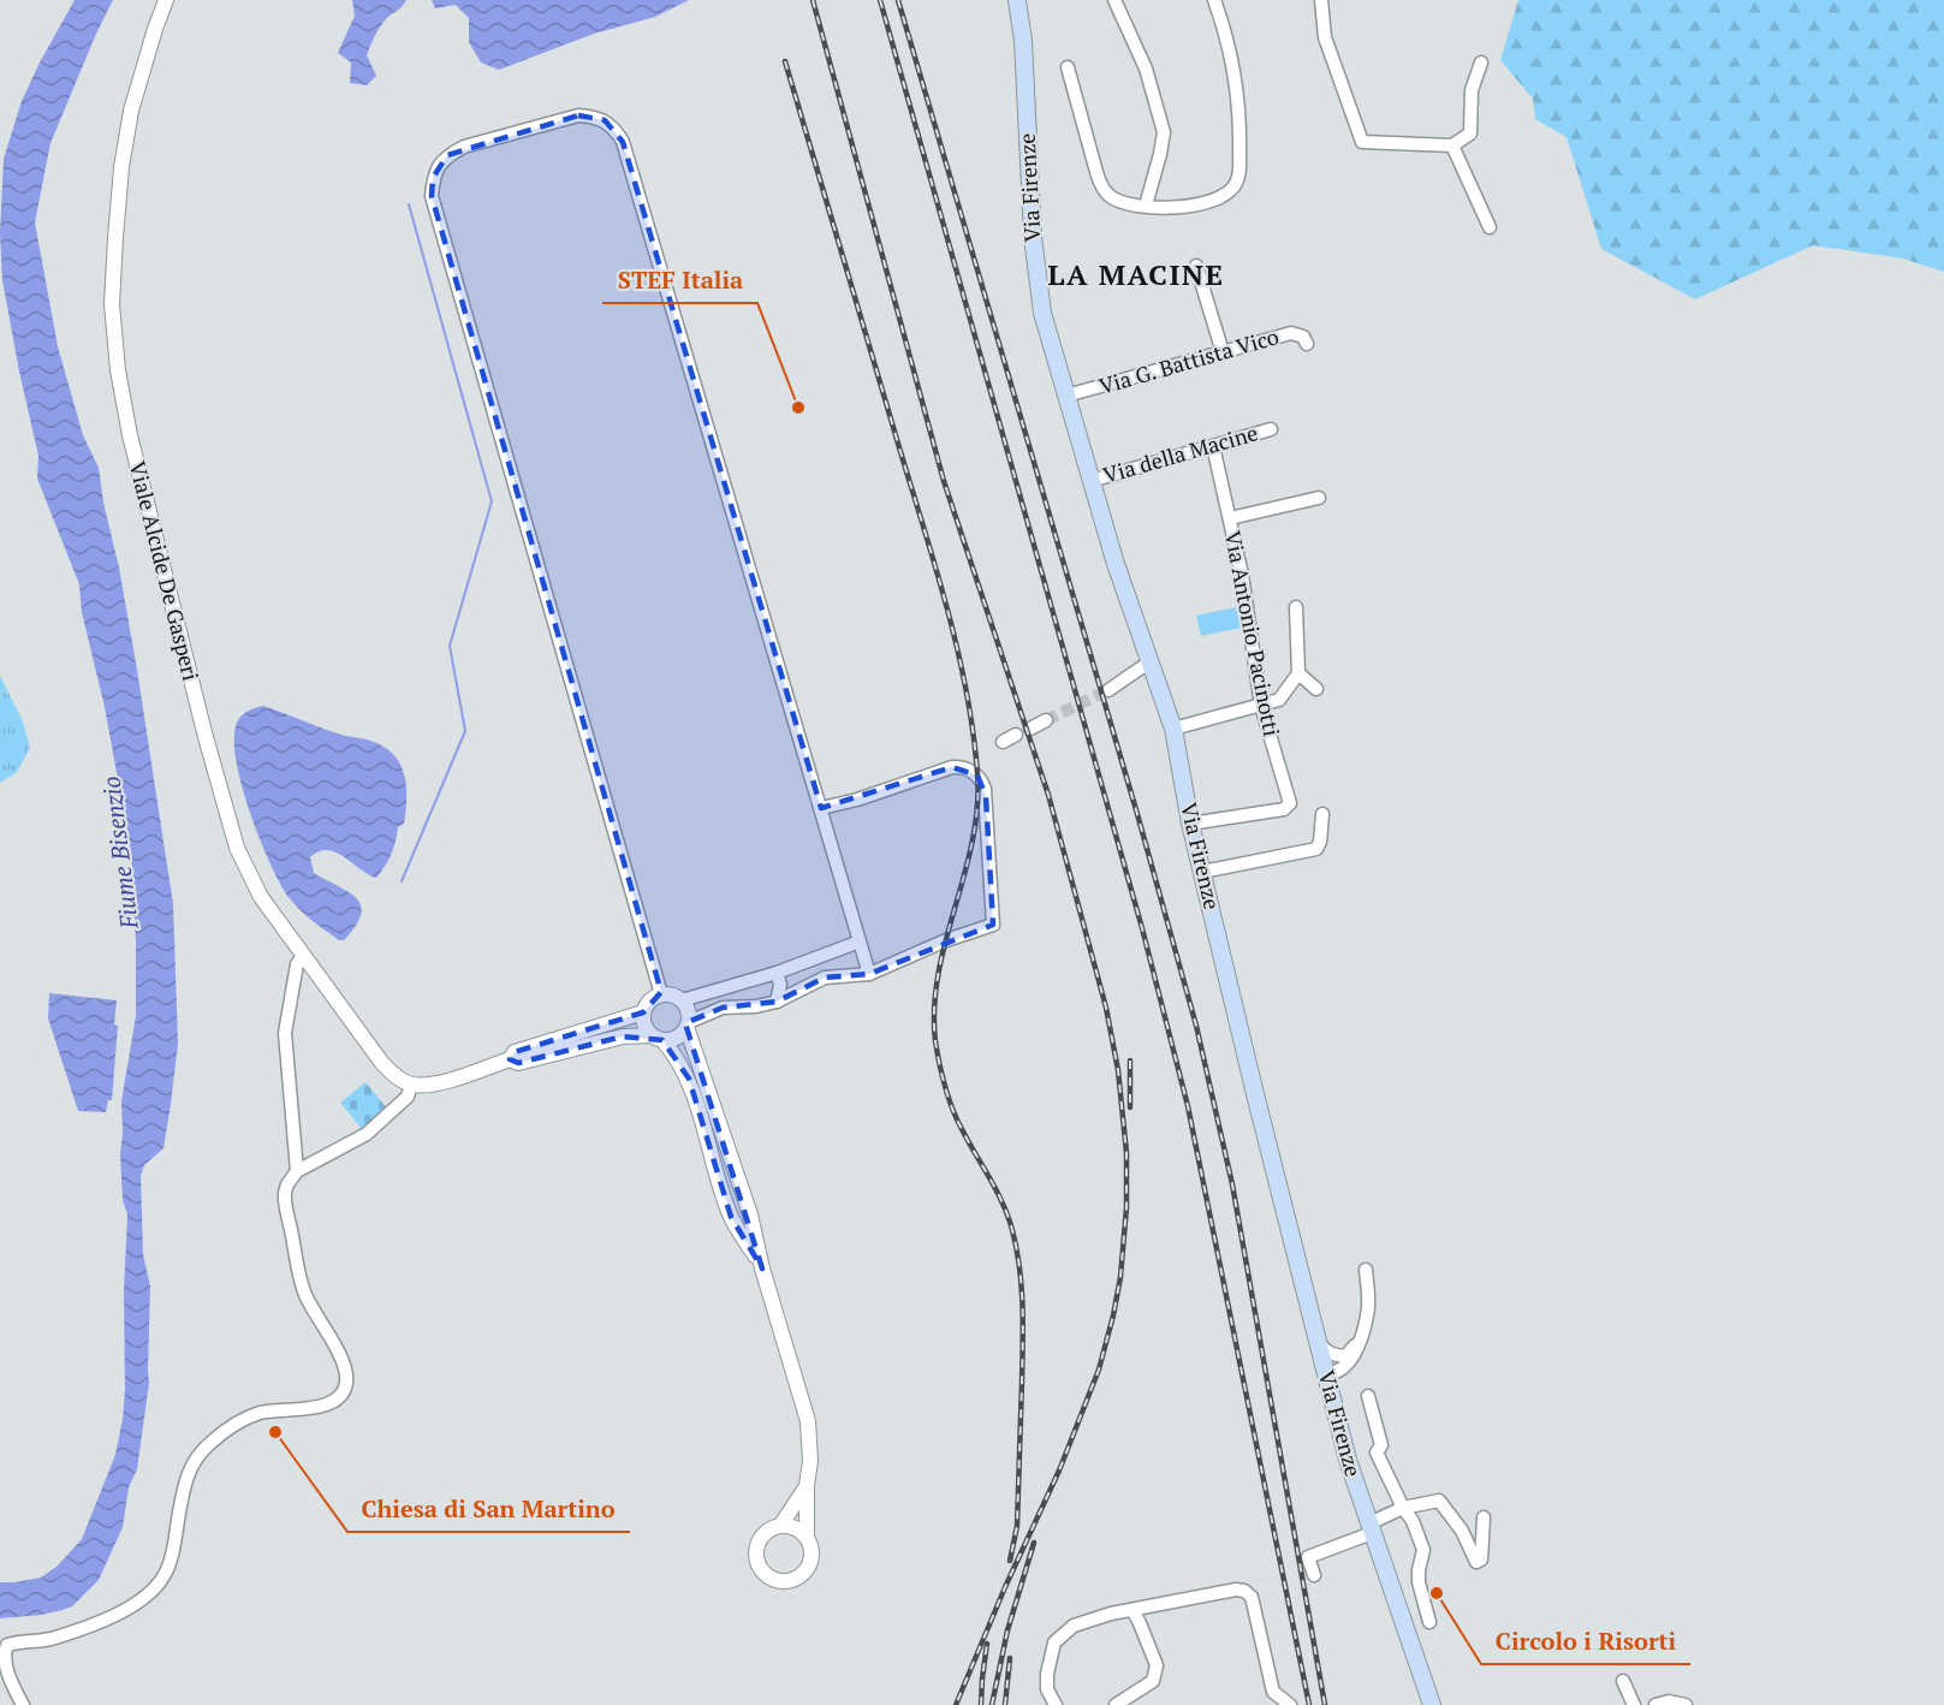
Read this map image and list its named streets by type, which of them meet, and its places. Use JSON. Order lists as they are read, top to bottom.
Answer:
{
  "streets": {
    "main road": ["Via Firenze"],
    "street": [
      "Via G. Battista Vico",
      "Via della Macine",
      "Viale Alcide De Gasperi",
      "Via Antonio Pacinotti"
    ]
  },
  "crossings": [
    ["Via Firenze", "Via G. Battista Vico"],
    ["Via Firenze", "Via della Macine"],
    ["Via Firenze", "Via Antonio Pacinotti"],
    ["Via della Macine", "Via Antonio Pacinotti"]
  ],
  "districts": ["LA MACINE"],
  "water": ["Fiume Bisenzio"],
  "places": ["STEF Italia", "Chiesa di San Martino", "Circolo i Risorti"]
}
